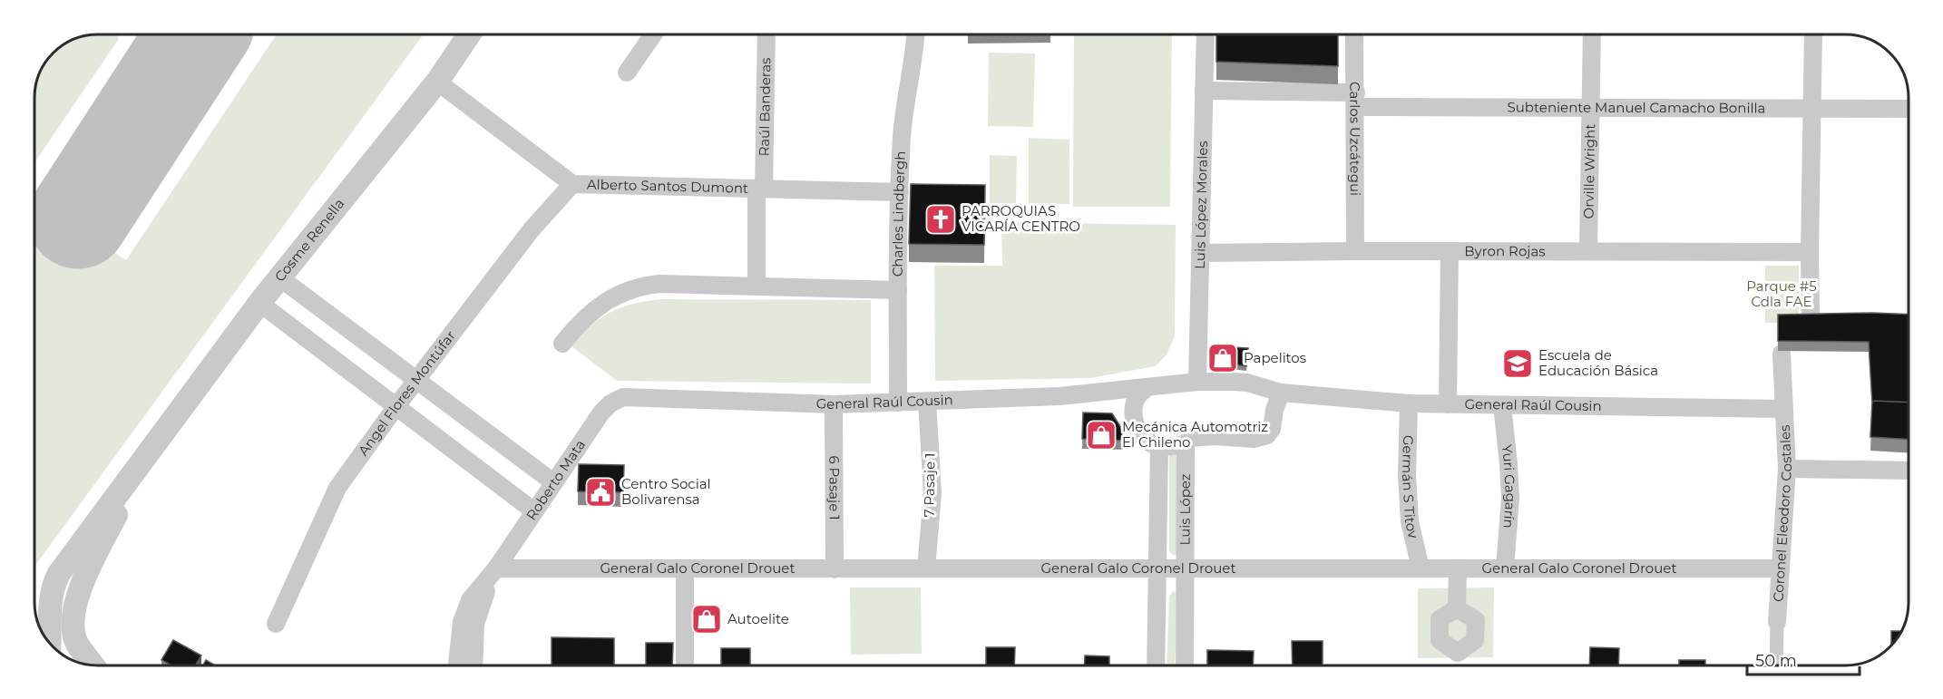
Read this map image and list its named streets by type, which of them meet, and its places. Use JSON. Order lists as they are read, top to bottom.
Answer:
{
  "streets": {
    "street": [
      "Raúl Banderas",
      "Subteniente Manuel Camacho Bonilla",
      "Carlos Uzcátegui",
      "Orville Wright",
      "Alberto Santos Dumont",
      "Luis López Morales",
      "Charles Lindbergh",
      "Cosme Renella",
      "Byron Rojas",
      "Angel Flores Montúfar",
      "General Raúl Cousin",
      "Roberto Mata",
      "7 Pasaje 1",
      "Germán S Titov",
      "6 Pasaje 1",
      "Yuri Gagarín",
      "Luis López",
      "Coronel Eleodoro Costales",
      "General Galo Coronel Drouet"
    ]
  },
  "crossings": [
    ["Raúl Banderas", "Alberto Santos Dumont"],
    ["Subteniente Manuel Camacho Bonilla", "Carlos Uzcátegui"],
    ["Subteniente Manuel Camacho Bonilla", "Orville Wright"],
    ["Subteniente Manuel Camacho Bonilla", "Luis López Morales"],
    ["Carlos Uzcátegui", "Byron Rojas"],
    ["Orville Wright", "Byron Rojas"],
    ["Alberto Santos Dumont", "Charles Lindbergh"],
    ["Alberto Santos Dumont", "Cosme Renella"],
    ["Alberto Santos Dumont", "Angel Flores Montúfar"],
    ["Luis López Morales", "Byron Rojas"],
    ["Luis López Morales", "General Raúl Cousin"],
    ["Charles Lindbergh", "General Raúl Cousin"],
    ["General Raúl Cousin", "Roberto Mata"],
    ["General Raúl Cousin", "7 Pasaje 1"],
    ["General Raúl Cousin", "Germán S Titov"],
    ["General Raúl Cousin", "6 Pasaje 1"],
    ["General Raúl Cousin", "Yuri Gagarín"],
    ["General Raúl Cousin", "Coronel Eleodoro Costales"],
    ["Roberto Mata", "General Galo Coronel Drouet"],
    ["7 Pasaje 1", "General Galo Coronel Drouet"],
    ["Germán S Titov", "General Galo Coronel Drouet"],
    ["6 Pasaje 1", "General Galo Coronel Drouet"],
    ["Yuri Gagarín", "General Galo Coronel Drouet"],
    ["Luis López", "General Galo Coronel Drouet"],
    ["Coronel Eleodoro Costales", "General Galo Coronel Drouet"]
  ],
  "parks": ["Parque #5 Cdla FAE"],
  "places": {
    "church": ["PARROQUIAS VICARÍA CENTRO"],
    "shop": ["Papelitos", "Mecánica Automotriz El Chileno", "Autoelite"],
    "school or university": ["Escuela de Educación Básica"],
    "public building": ["Centro Social Bolivarensa"]
  },
  "scale_bar": "50 m"
}
